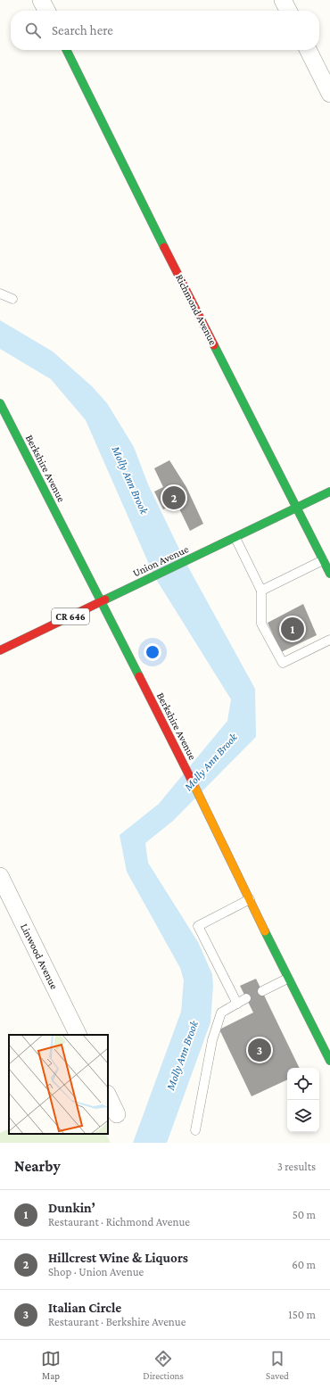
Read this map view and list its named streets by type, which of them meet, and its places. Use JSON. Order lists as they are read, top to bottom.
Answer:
{
  "streets": {
    "street": [
      "Richmond Avenue",
      "Berkshire Avenue",
      "Union Avenue",
      "CR 646",
      "Linwood Avenue"
    ]
  },
  "crossings": [
    ["Richmond Avenue", "Union Avenue"],
    ["Berkshire Avenue", "Union Avenue"]
  ],
  "water": ["Molly Ann Brook"],
  "page": {
    "search": "Search here",
    "pins": ["2", "1", "3"],
    "heading": ["Nearby", "3 results"],
    "list": [
      {
        "mark": "1",
        "name": "Dunkin’",
        "note": "Restaurant · Richmond Avenue",
        "value": "50 m"
      },
      {
        "mark": "2",
        "name": "Hillcrest Wine & Liquors",
        "note": "Shop · Union Avenue",
        "value": "60 m"
      },
      {
        "mark": "3",
        "name": "Italian Circle",
        "note": "Restaurant · Berkshire Avenue",
        "value": "150 m"
      }
    ],
    "nav": ["Map", "Directions", "Saved"]
  }
}
